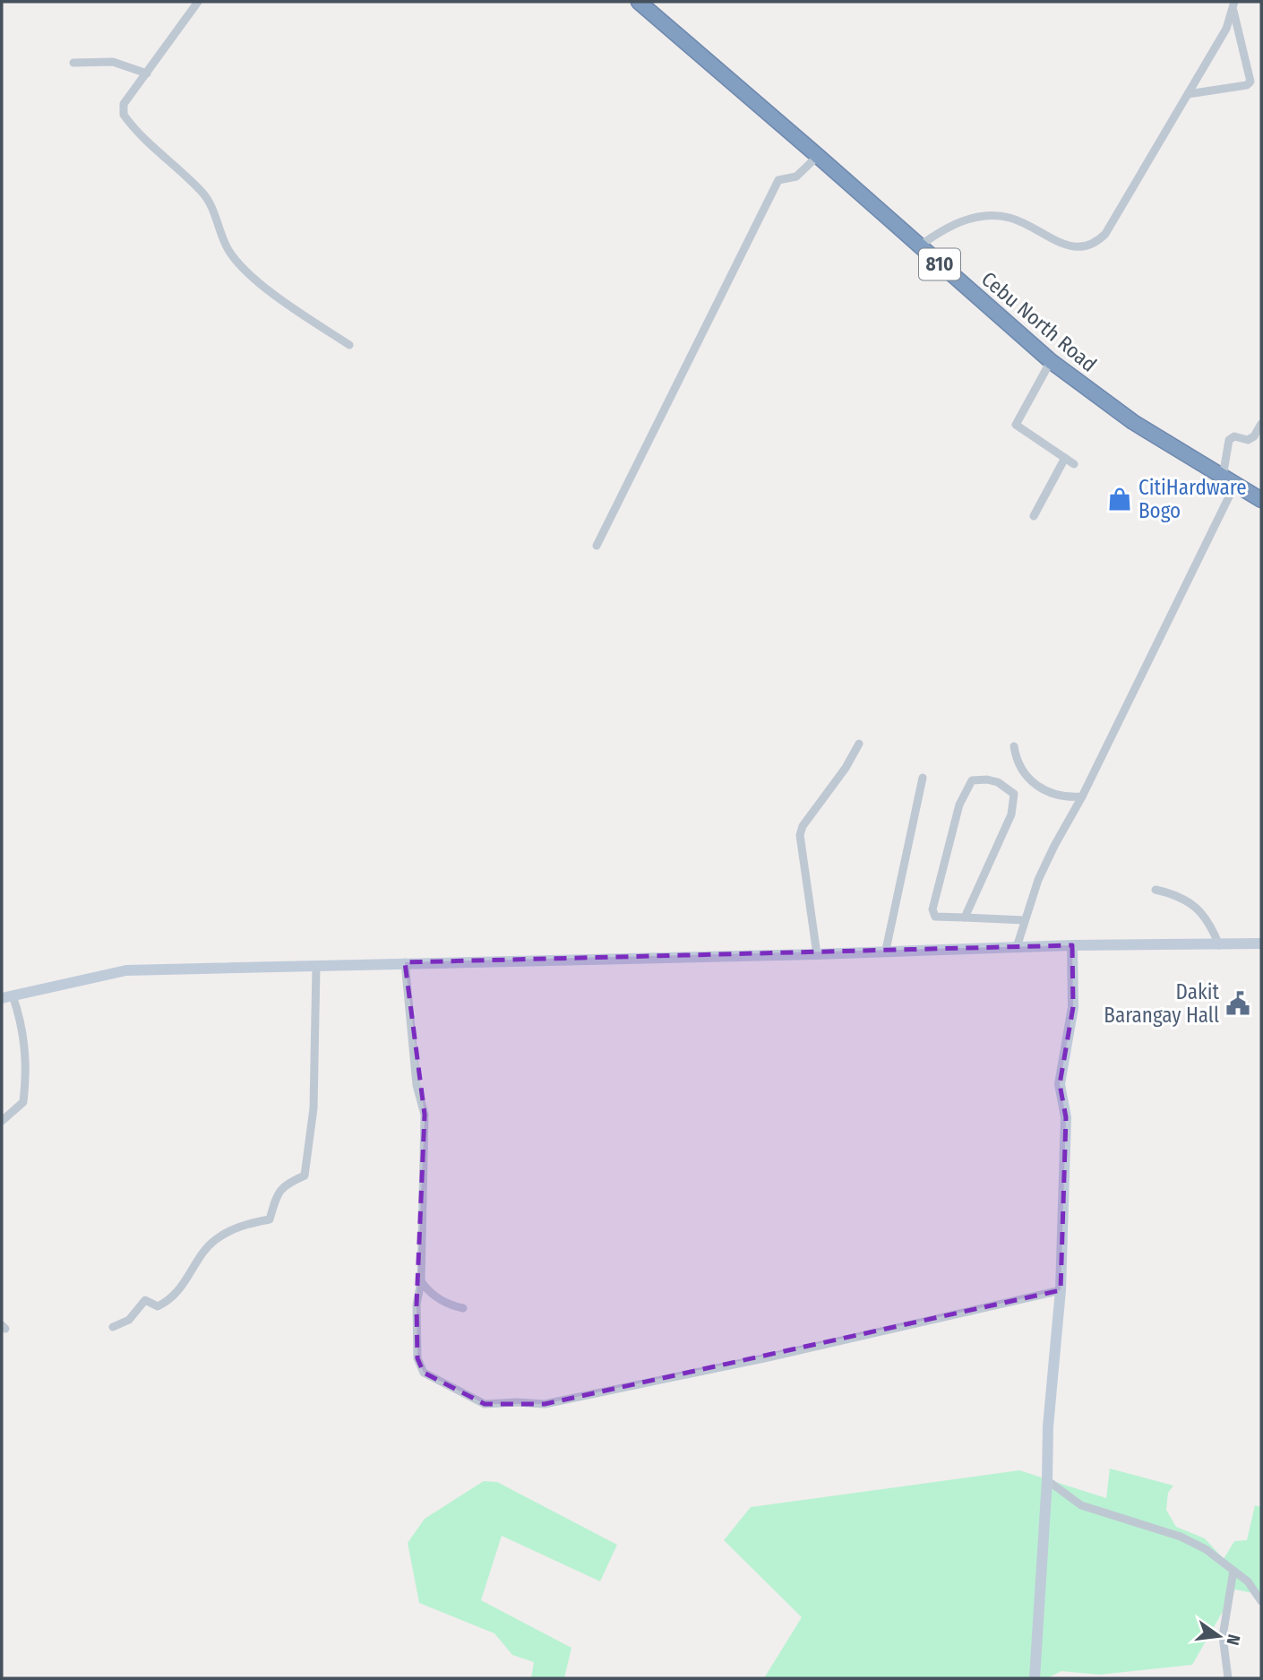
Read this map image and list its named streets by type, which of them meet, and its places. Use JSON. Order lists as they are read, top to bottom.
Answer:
{
  "streets": {
    "highway": ["810", "Cebu North Road"]
  },
  "places": {
    "shop": ["CitiHardware Bogo"],
    "public building": ["Dakit Barangay Hall"]
  },
  "north": "right"
}
